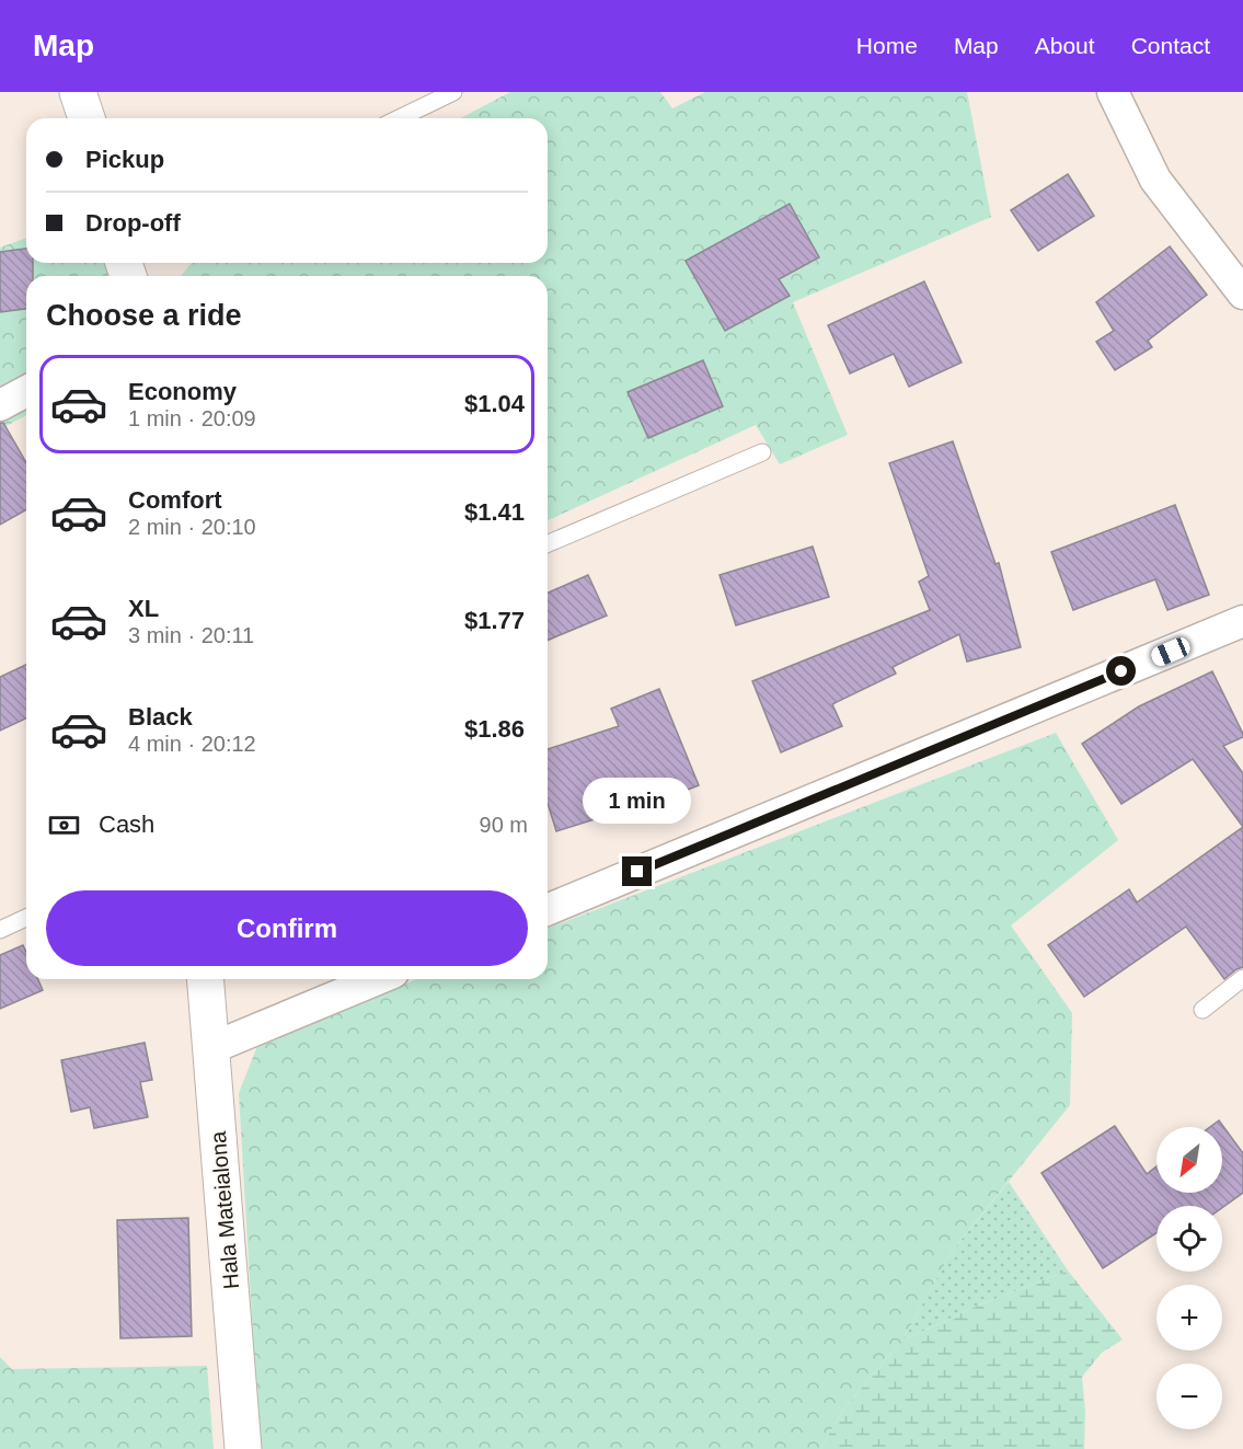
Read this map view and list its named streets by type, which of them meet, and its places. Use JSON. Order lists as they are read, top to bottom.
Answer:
{
  "streets": {
    "street": ["Hala Mateialona"]
  },
  "north": "bottom left",
  "page": {
    "header": "Map",
    "nav": [
      "Home",
      "Map",
      "About",
      "Contact"
    ],
    "banner": ["Pickup", "Drop-off"],
    "heading": "Choose a ride",
    "list": [
      {
        "name": "Economy",
        "note": "1 min · 20:09",
        "value": "$1.04"
      },
      {
        "name": "Comfort",
        "note": "2 min · 20:10",
        "value": "$1.41"
      },
      {
        "name": "XL",
        "note": "3 min · 20:11",
        "value": "$1.77"
      },
      {
        "name": "Black",
        "note": "4 min · 20:12",
        "value": "$1.86"
      }
    ],
    "bubble": "1 min",
    "pay": ["Cash", "90 m"],
    "buttons": "Confirm",
    "map_buttons": ["+", "−"]
  }
}
